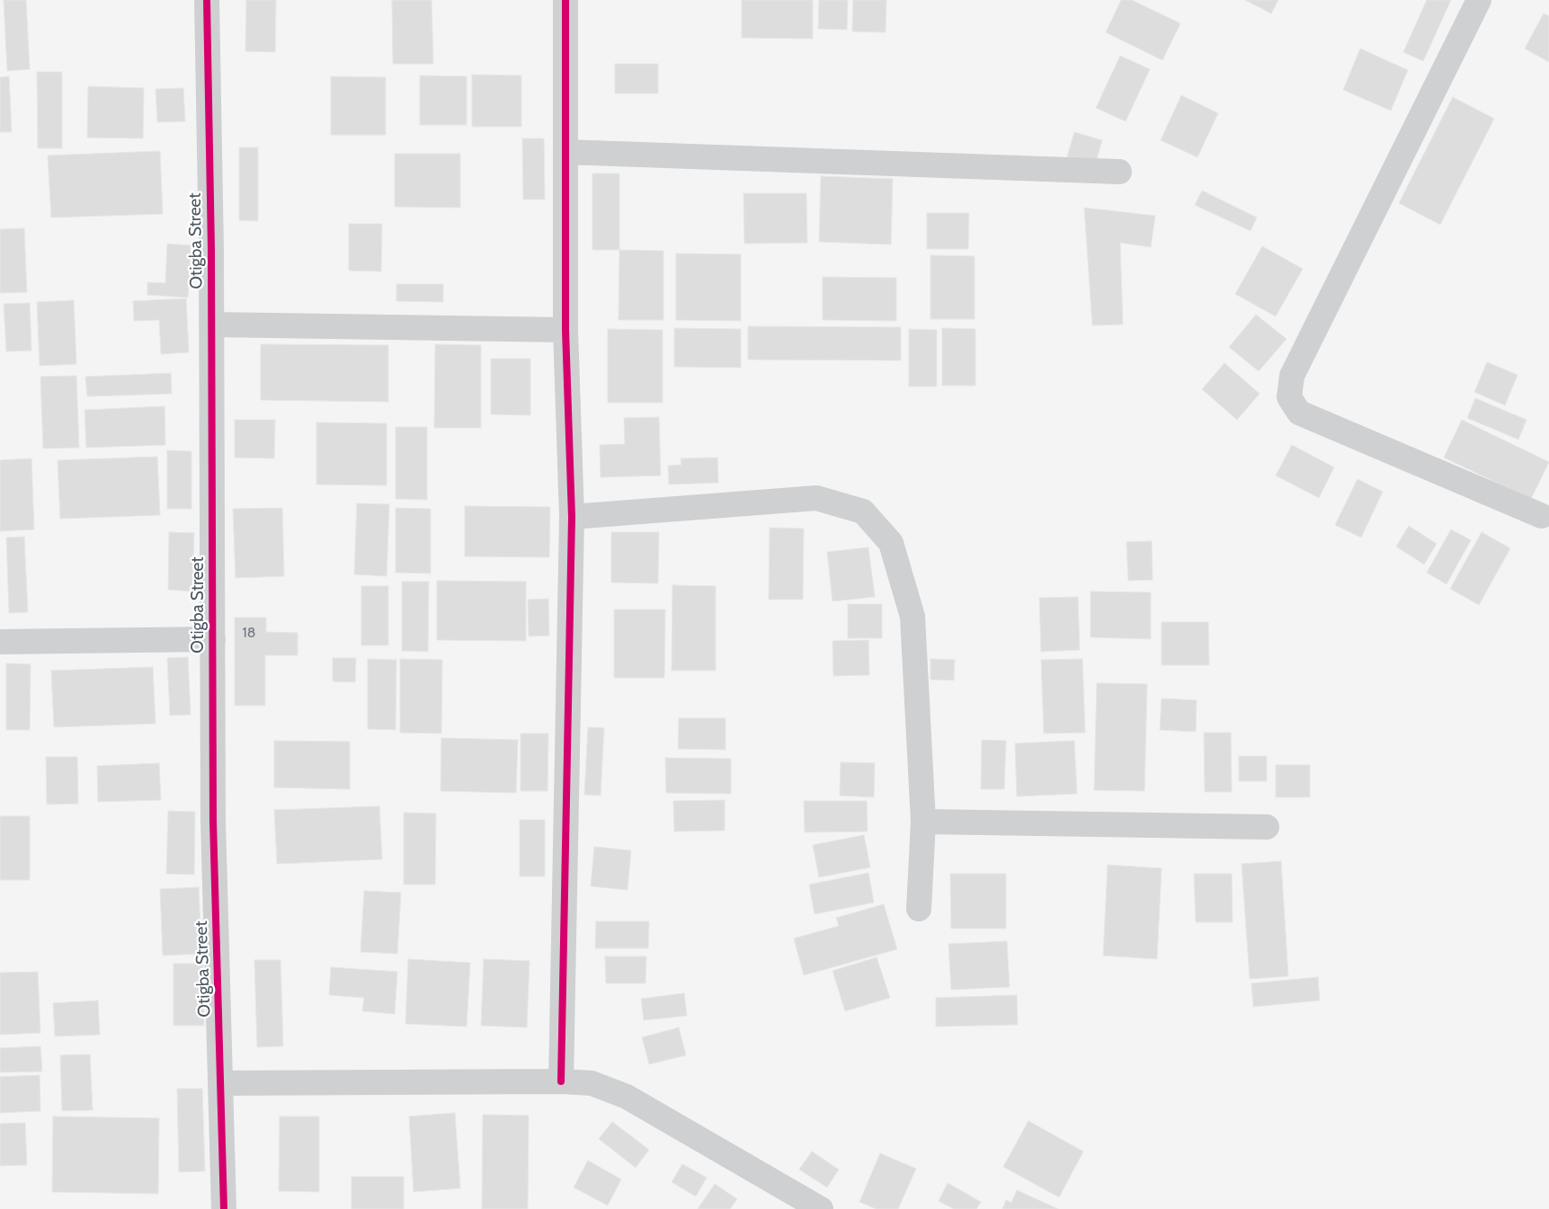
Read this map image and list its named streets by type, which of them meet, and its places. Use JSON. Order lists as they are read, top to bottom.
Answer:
{
  "streets": {
    "street": ["Otigba Street"]
  },
  "house_numbers": ["18"]
}
